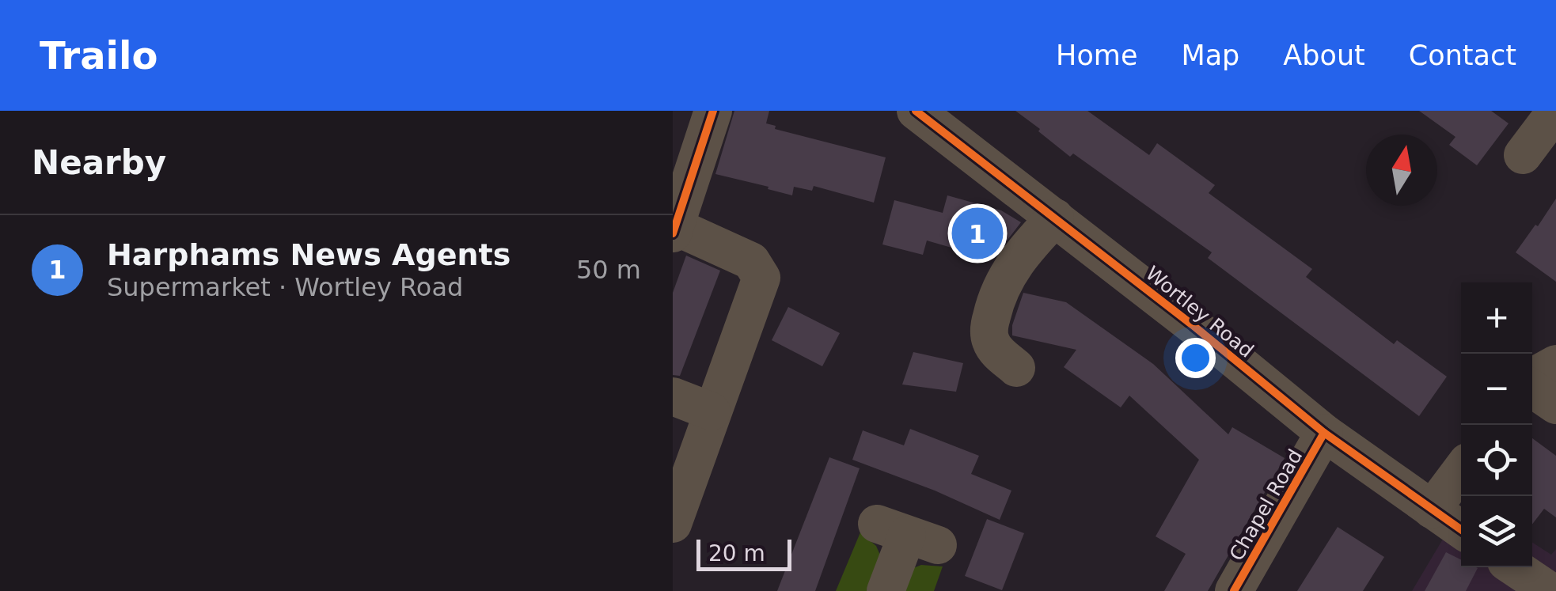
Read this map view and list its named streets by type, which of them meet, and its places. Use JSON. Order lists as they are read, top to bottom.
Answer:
{
  "streets": {
    "street": ["Wortley Road", "Chapel Road"]
  },
  "crossings": [
    ["Wortley Road", "Chapel Road"]
  ],
  "scale_bar": "20 m",
  "north": "top",
  "page": {
    "header": "Trailo",
    "nav": [
      "Home",
      "Map",
      "About",
      "Contact"
    ],
    "heading": "Nearby",
    "pins": "1",
    "list": [
      {
        "mark": "1",
        "name": "Harphams News Agents",
        "note": "Supermarket · Wortley Road",
        "value": "50 m"
      }
    ],
    "map_buttons": ["+", "−"],
    "scale": "20 m"
  }
}
